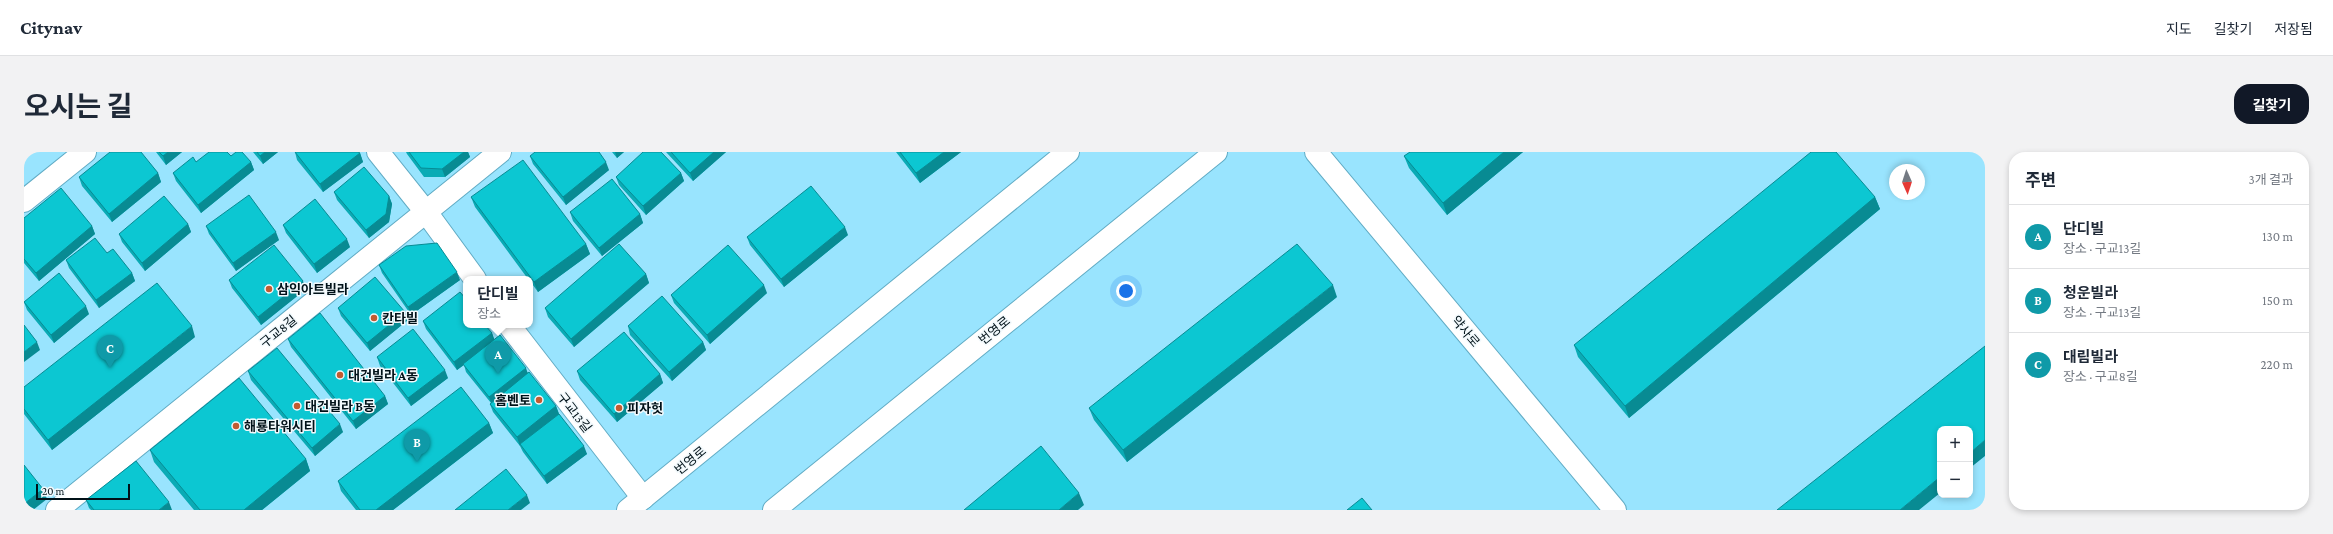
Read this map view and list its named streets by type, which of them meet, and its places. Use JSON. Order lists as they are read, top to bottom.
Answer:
{
  "streets": {
    "street": [
      "번영로",
      "구교8길",
      "약사로",
      "구교13길"
    ]
  },
  "crossings": [
    ["번영로", "구교13길"]
  ],
  "places": [
    "삼익아트빌라",
    "칸타빌",
    "대건빌라 A동",
    "홈벤토",
    "대건빌라 B동",
    "피자헛",
    "해룡타워시티"
  ],
  "scale_bar": "20 m",
  "north": "bottom",
  "page": {
    "header": "Citynav",
    "nav": ["지도", "길찾기", "저장됨"],
    "title": "오시는 길",
    "buttons": "길찾기",
    "heading": ["주변", "3개 결과"],
    "list": [
      {
        "mark": "A",
        "name": "단디빌",
        "note": "장소 · 구교13길",
        "value": "130 m"
      },
      {
        "mark": "B",
        "name": "청운빌라",
        "note": "장소 · 구교13길",
        "value": "150 m"
      },
      {
        "mark": "C",
        "name": "대림빌라",
        "note": "장소 · 구교8길",
        "value": "220 m"
      }
    ],
    "popup": ["단디빌", "장소"],
    "pins": ["C", "A", "B"],
    "map_buttons": ["+", "−"],
    "scale": "20 m"
  }
}
